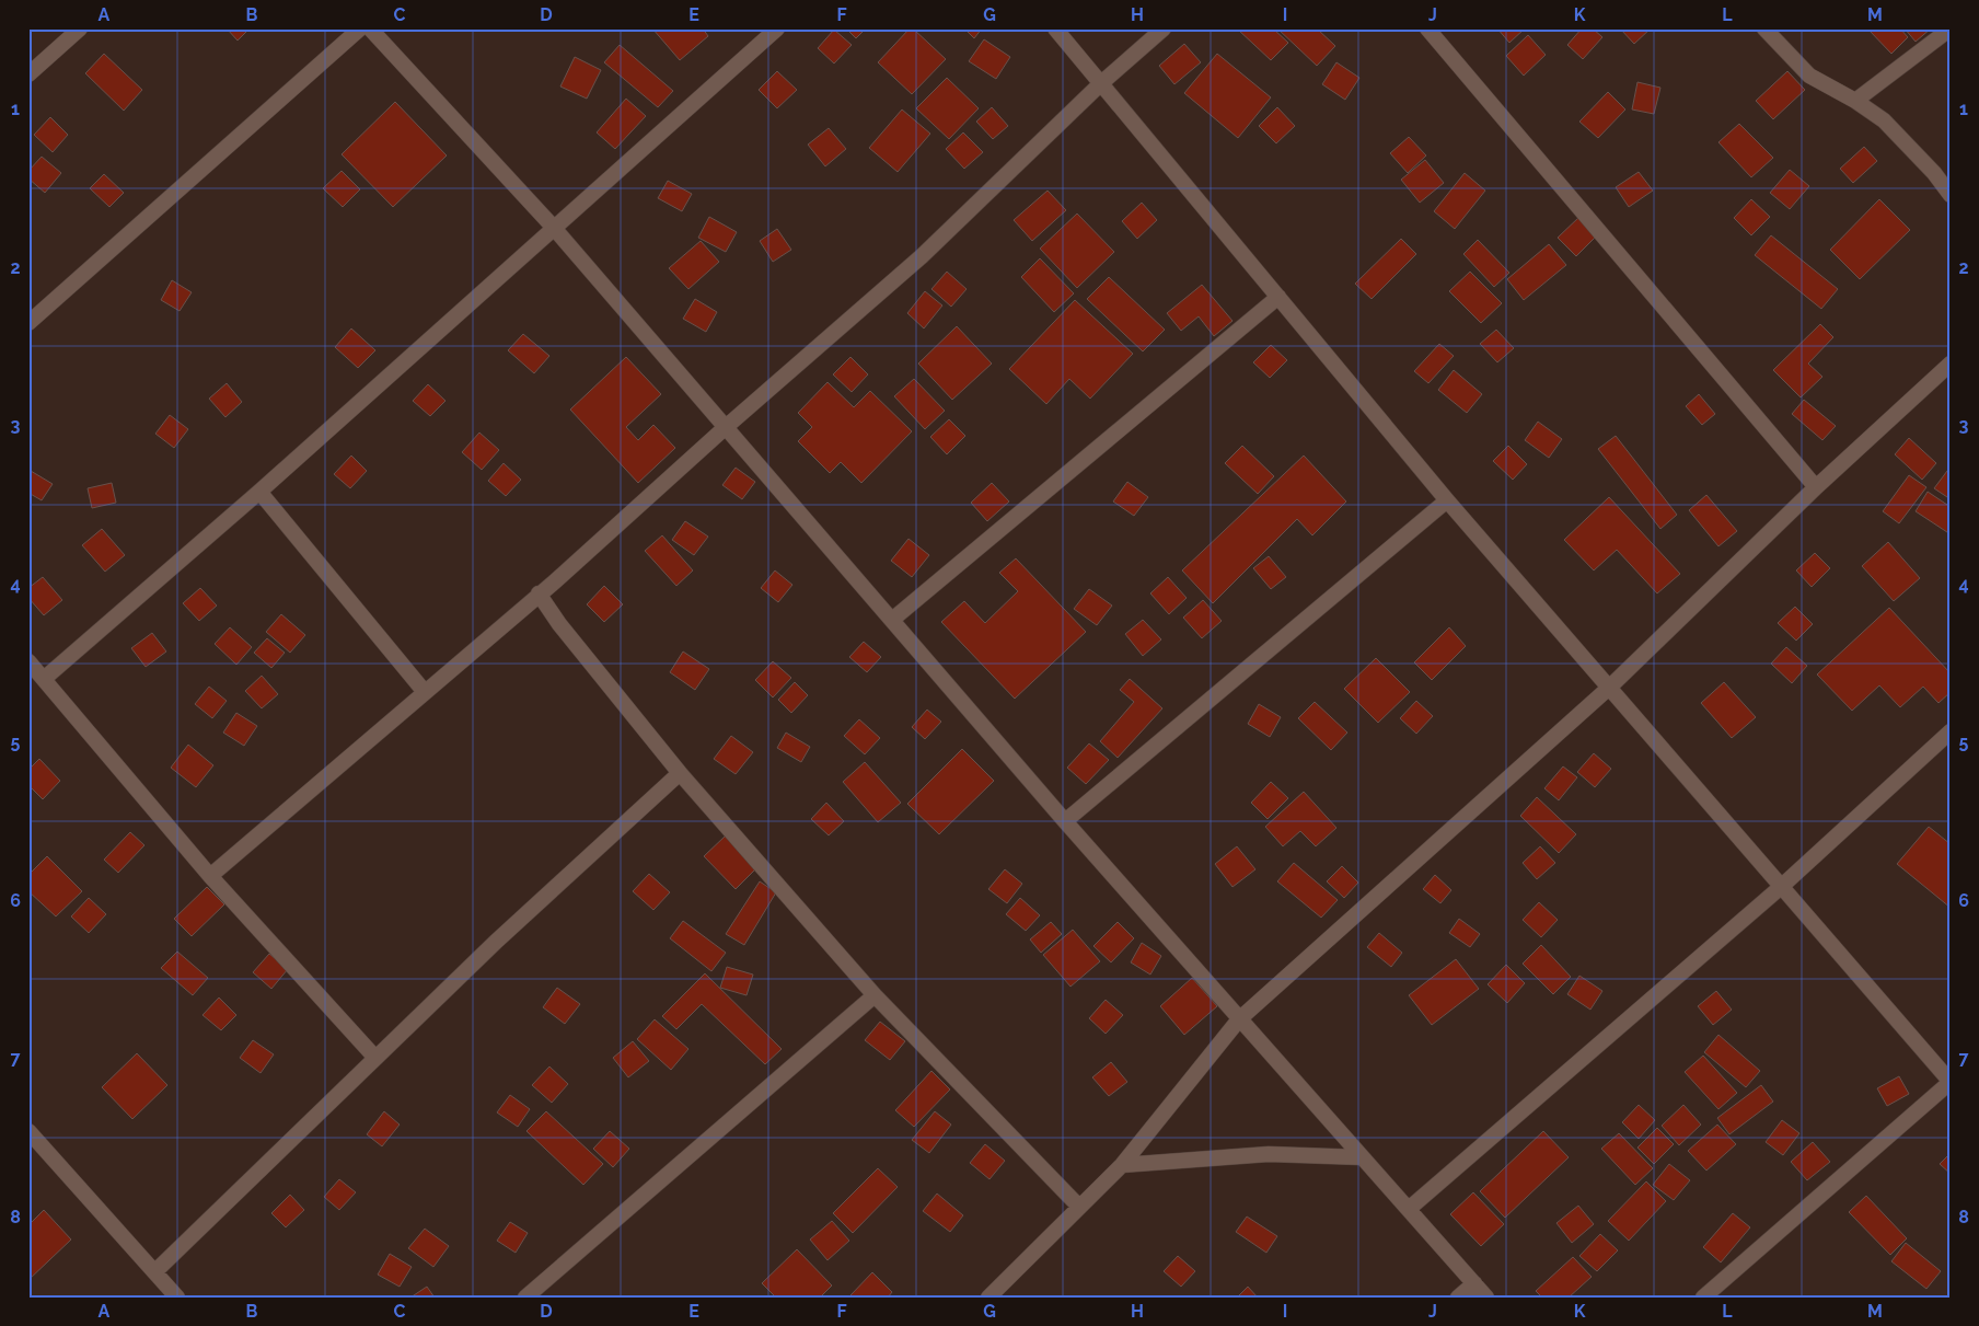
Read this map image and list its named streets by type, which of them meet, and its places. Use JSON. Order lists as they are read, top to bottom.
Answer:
{
  "grid": {
    "columns": [
      "A",
      "B",
      "C",
      "D",
      "E",
      "F",
      "G",
      "H",
      "I",
      "J",
      "K",
      "L",
      "M"
    ],
    "rows": [
      "1",
      "2",
      "3",
      "4",
      "5",
      "6",
      "7",
      "8"
    ]
  }
}
